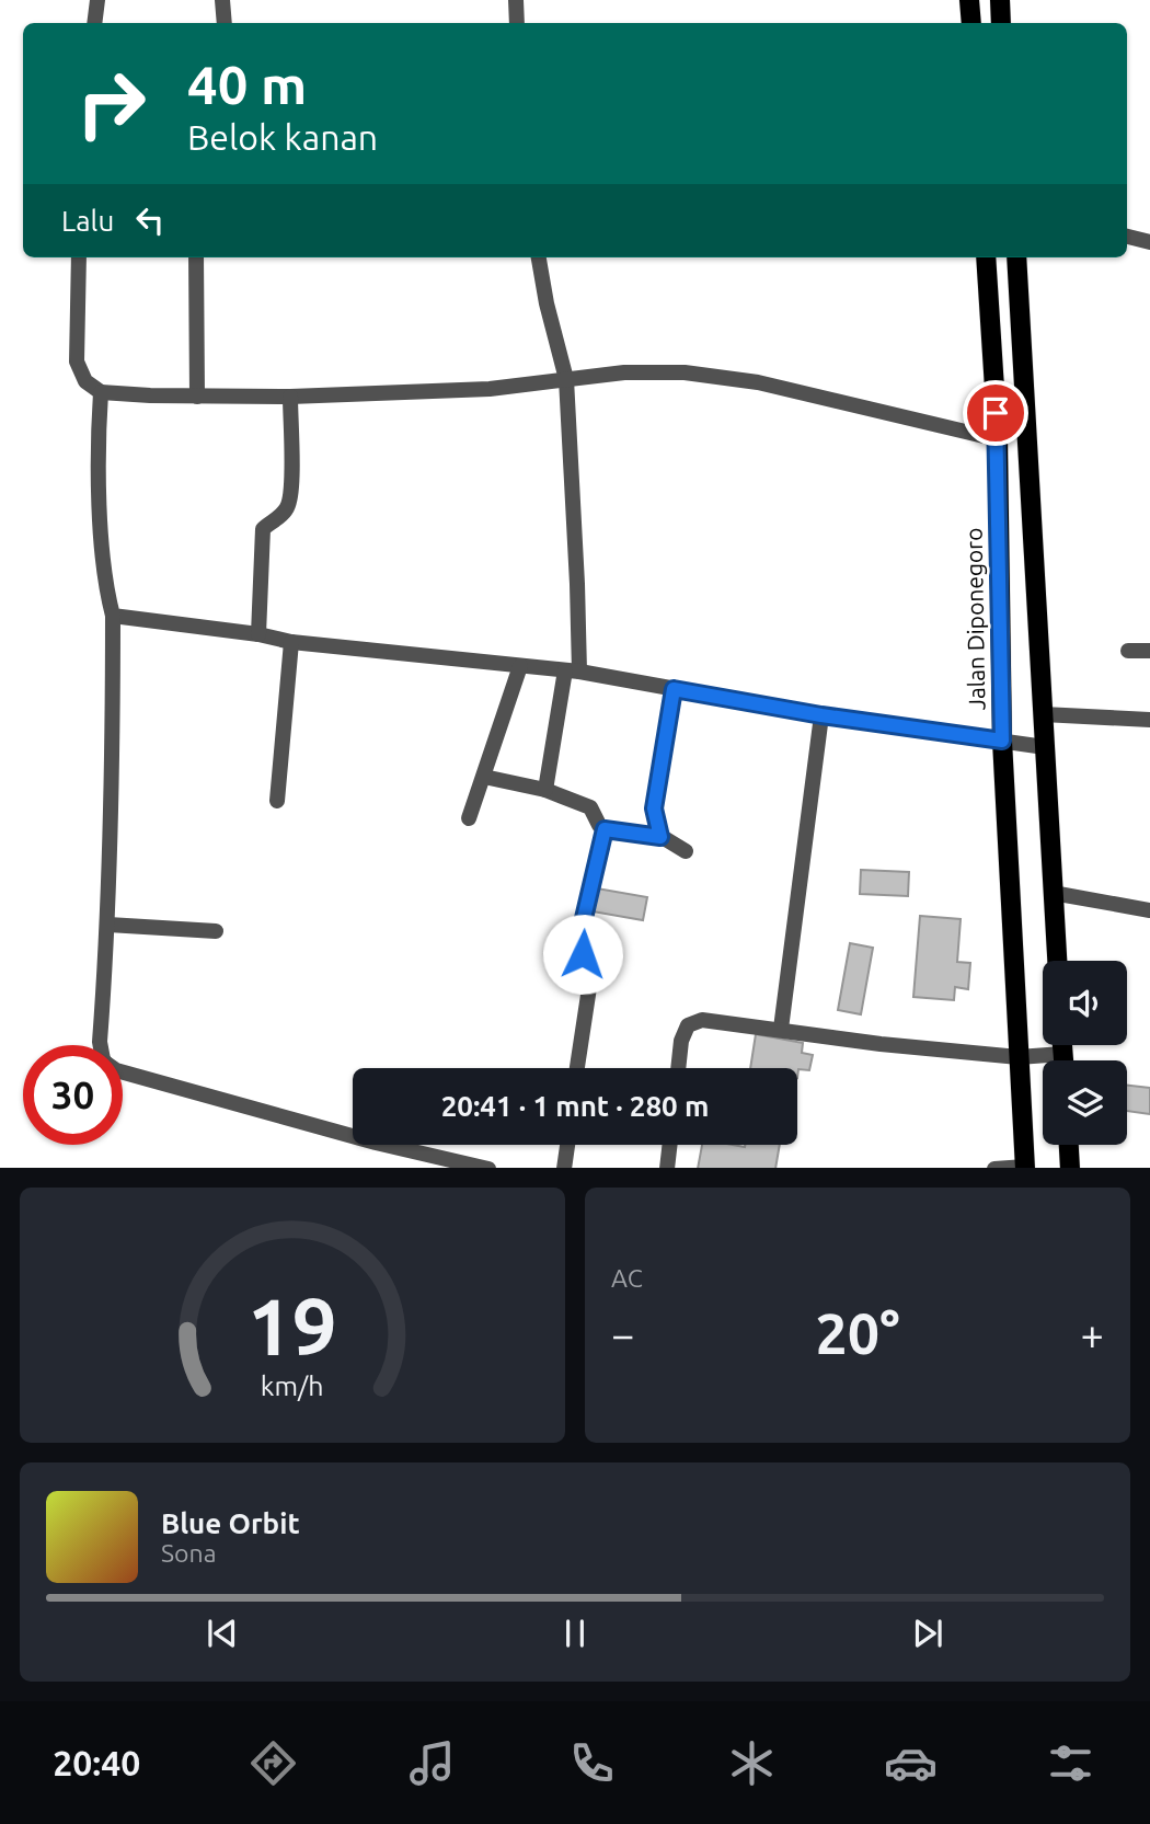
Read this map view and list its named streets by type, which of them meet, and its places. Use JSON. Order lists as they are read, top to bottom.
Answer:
{
  "streets": {
    "main road": ["Jalan Diponegoro"]
  },
  "page": {
    "turn": ["40 m", "Belok kanan"],
    "then": "Lalu",
    "limit": "30",
    "trip": "20:41 · 1 mnt · 280 m",
    "tile": "AC",
    "heat": ["−", "20°", "+"],
    "song": ["Blue Orbit", "Sona"],
    "tabs": "20:40",
    "gauge": ["19", "km/h"]
  }
}
